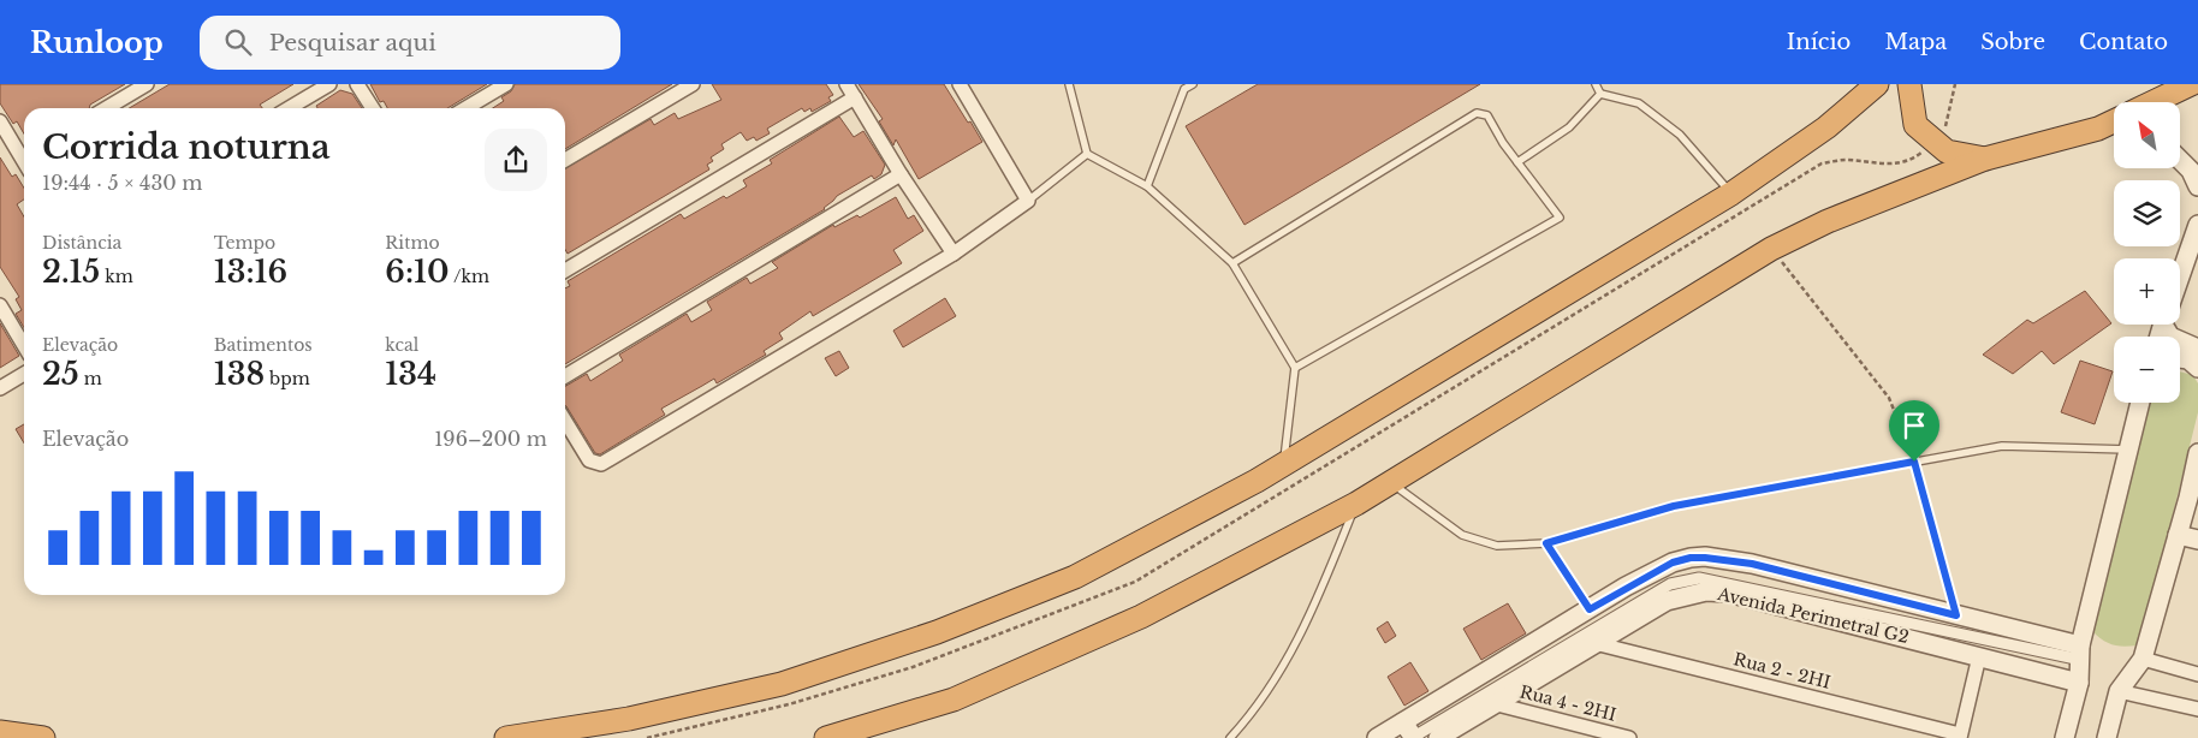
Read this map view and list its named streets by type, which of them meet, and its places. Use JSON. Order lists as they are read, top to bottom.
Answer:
{
  "streets": {
    "street": ["Avenida Perimetral G2", "Rua 2 - 2HI", "Rua 4 - 2HI"]
  },
  "crossings": [
    ["Avenida Perimetral G2", "Rua 2 - 2HI"],
    ["Avenida Perimetral G2", "Rua 4 - 2HI"]
  ],
  "north": "top left",
  "page": {
    "header": "Runloop",
    "search": "Pesquisar aqui",
    "nav": [
      "Início",
      "Mapa",
      "Sobre",
      "Contato"
    ],
    "map_buttons": ["+", "−"],
    "heading": ["Corrida noturna", "19:44 · 5 × 430 m"],
    "stats": [
      ["Distância", "2.15 km"],
      ["Tempo", "13:16"],
      ["Ritmo", "6:10 /km"],
      ["Elevação", "25 m"],
      ["Batimentos", "138 bpm"],
      ["kcal", "134"]
    ],
    "chart": ["Elevação", "196–200 m"]
  }
}
